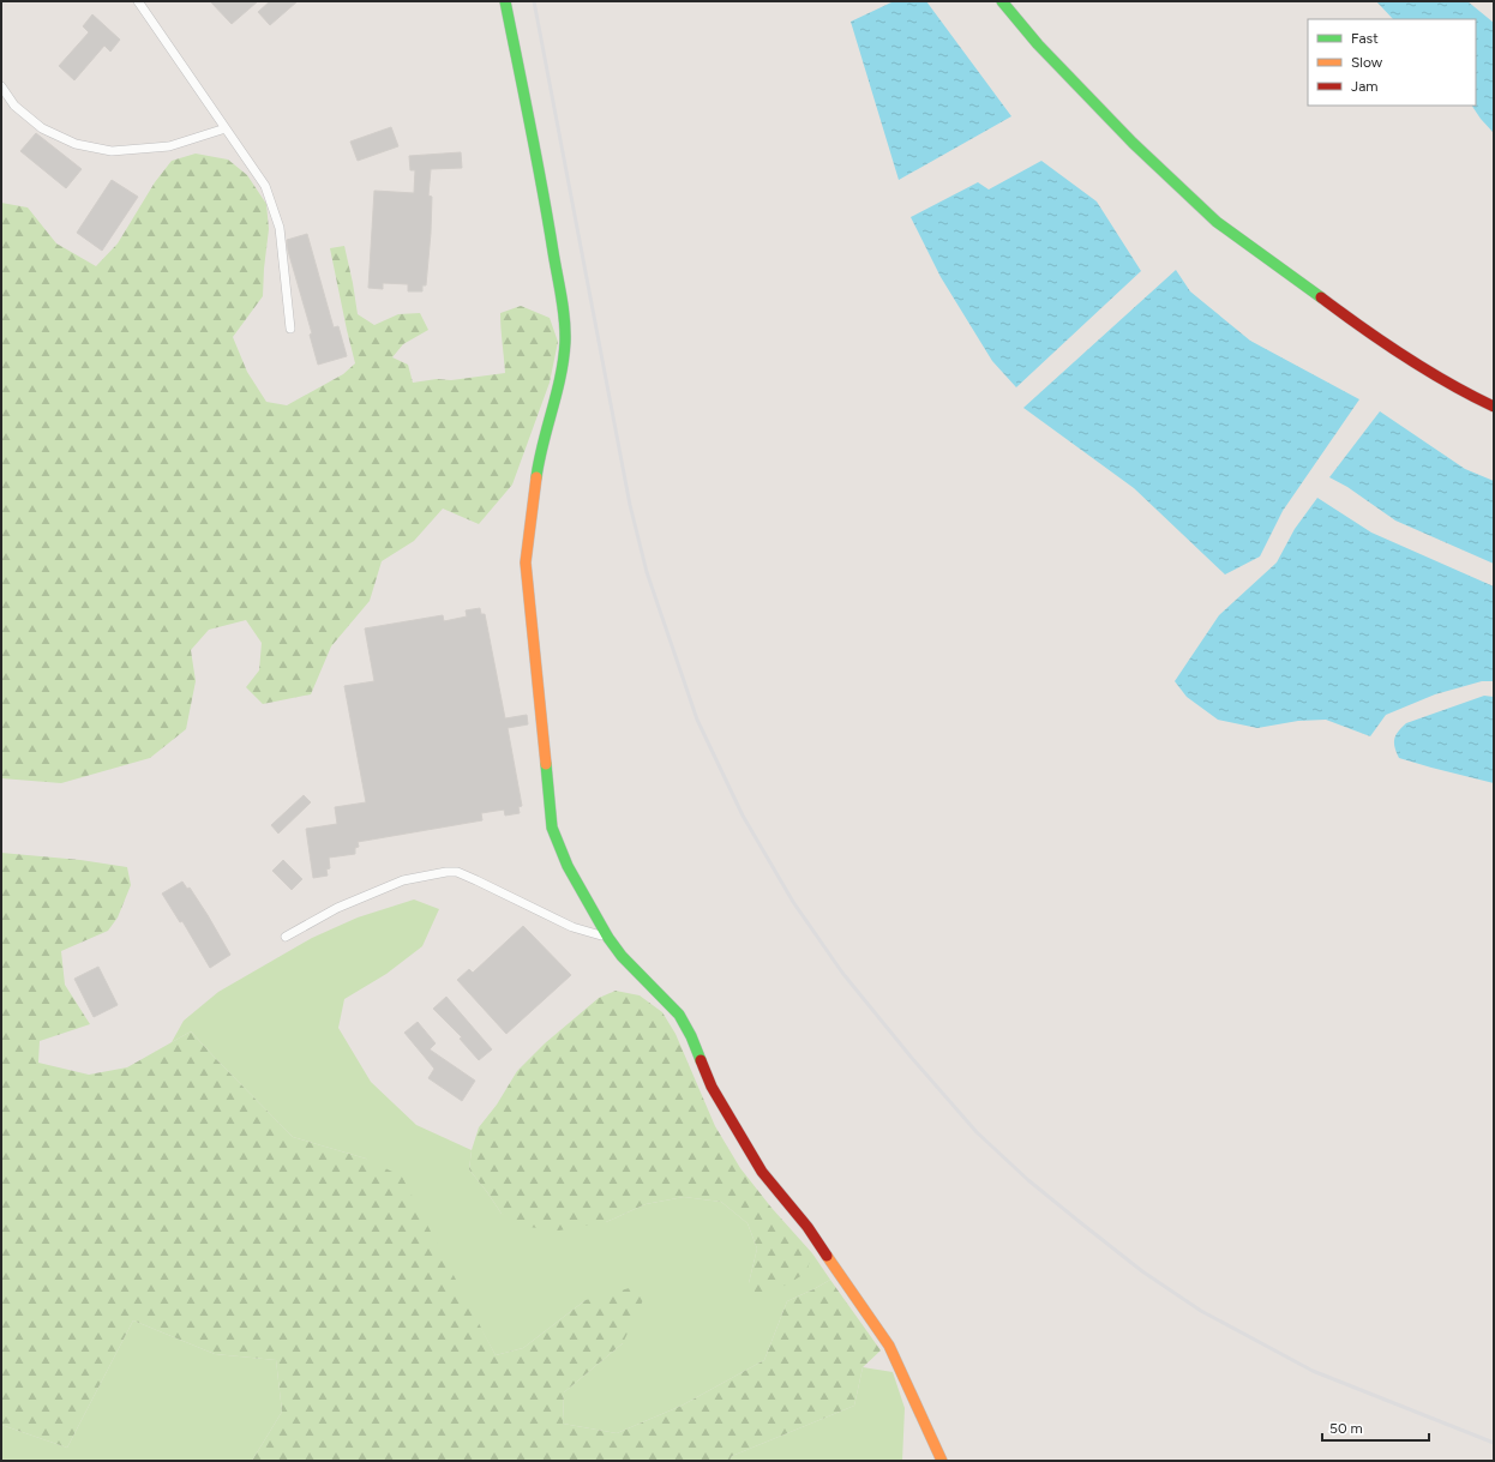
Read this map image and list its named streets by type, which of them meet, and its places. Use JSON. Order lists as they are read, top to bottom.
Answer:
{
  "legend": ["Fast", "Slow", "Jam"],
  "scale_bar": "50 m"
}
